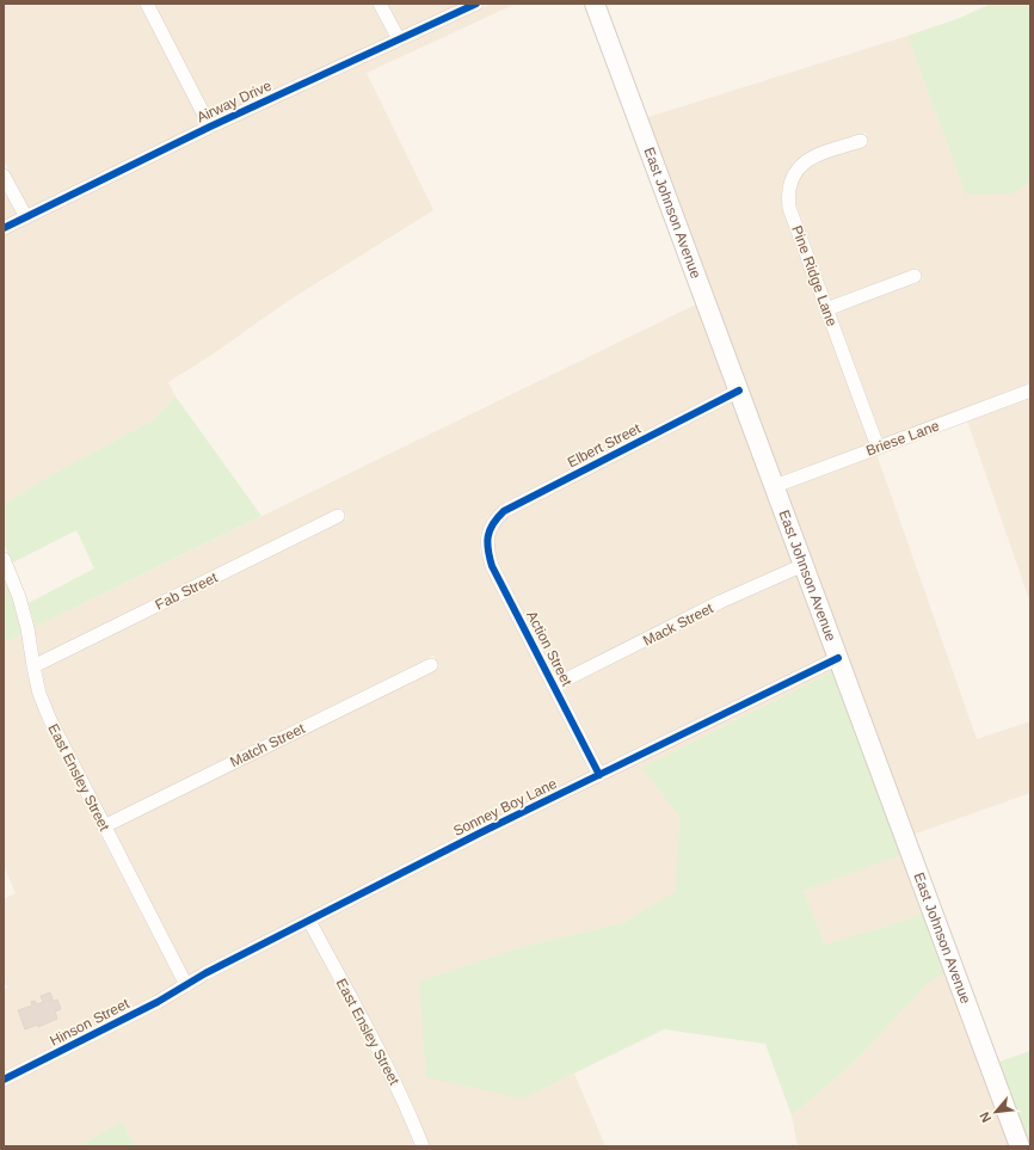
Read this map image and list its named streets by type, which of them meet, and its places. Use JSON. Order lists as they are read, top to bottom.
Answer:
{
  "streets": {
    "main road": ["East Johnson Avenue"],
    "street": [
      "Airway Drive",
      "Pine Ridge Lane",
      "Briese Lane",
      "Elbert Street",
      "Fab Street",
      "Mack Street",
      "Action Street",
      "Match Street",
      "East Ensley Street",
      "Sonney Boy Lane",
      "Hinson Street"
    ]
  },
  "crossings": [
    ["East Johnson Avenue", "Briese Lane"],
    ["East Johnson Avenue", "Elbert Street"],
    ["East Johnson Avenue", "Mack Street"],
    ["East Johnson Avenue", "Sonney Boy Lane"],
    ["Pine Ridge Lane", "Briese Lane"],
    ["Elbert Street", "Action Street"],
    ["Fab Street", "East Ensley Street"],
    ["Mack Street", "Action Street"],
    ["Action Street", "Sonney Boy Lane"],
    ["Match Street", "East Ensley Street"],
    ["East Ensley Street", "Sonney Boy Lane"],
    ["East Ensley Street", "Hinson Street"],
    ["Sonney Boy Lane", "Hinson Street"]
  ],
  "north": "bottom left"
}
